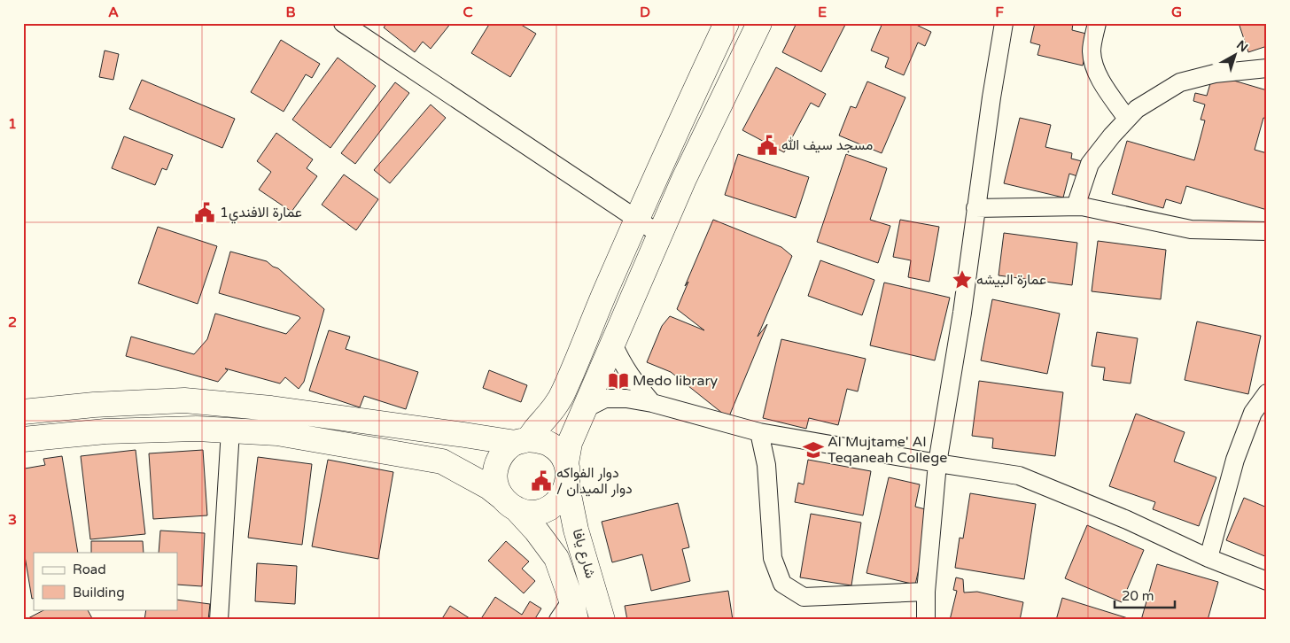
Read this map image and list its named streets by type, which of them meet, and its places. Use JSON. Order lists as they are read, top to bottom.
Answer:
{
  "streets": {
    "main road": ["شارع يافا"]
  },
  "places": {
    "public building": ["مسجد سيف الله", "عمارة الافندي1", "دوار الفواكه / دوار الميدان"],
    "place": ["عمارة البيشه"],
    "library": ["Medo library"],
    "school or university": ["Al Mujtame' Al Teqaneah College"]
  },
  "legend": ["Road", "Building"],
  "scale_bar": "20 m",
  "north": "top right",
  "grid": {
    "columns": [
      "A",
      "B",
      "C",
      "D",
      "E",
      "F",
      "G"
    ],
    "rows": ["1", "2", "3"]
  }
}
